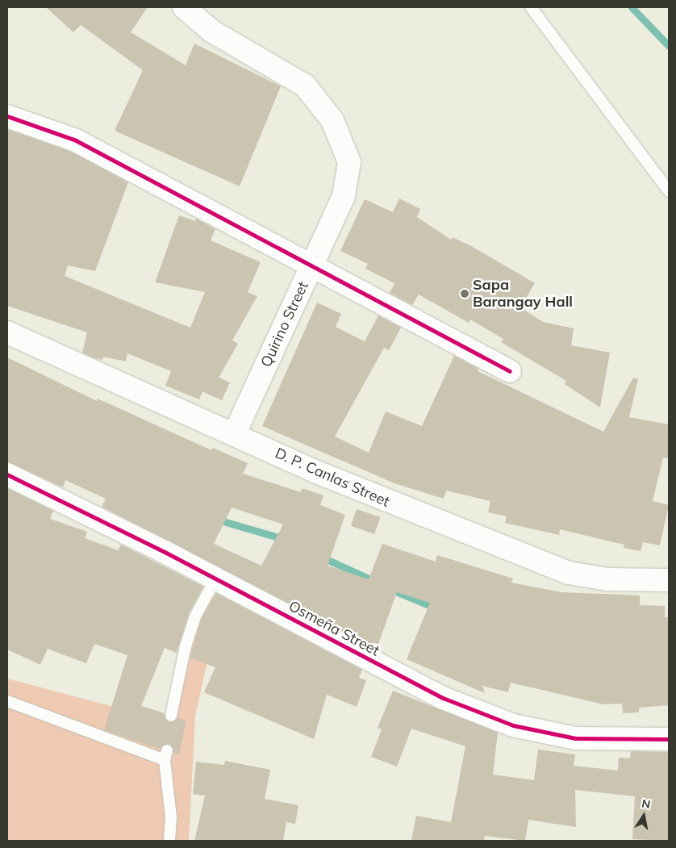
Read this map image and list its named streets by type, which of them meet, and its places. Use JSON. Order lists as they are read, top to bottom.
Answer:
{
  "streets": {
    "street": ["Quirino Street", "D. P. Canlas Street", "Osmeña Street"]
  },
  "crossings": [
    ["Quirino Street", "D. P. Canlas Street"]
  ],
  "places": ["Sapa Barangay Hall"],
  "north": "top"
}
